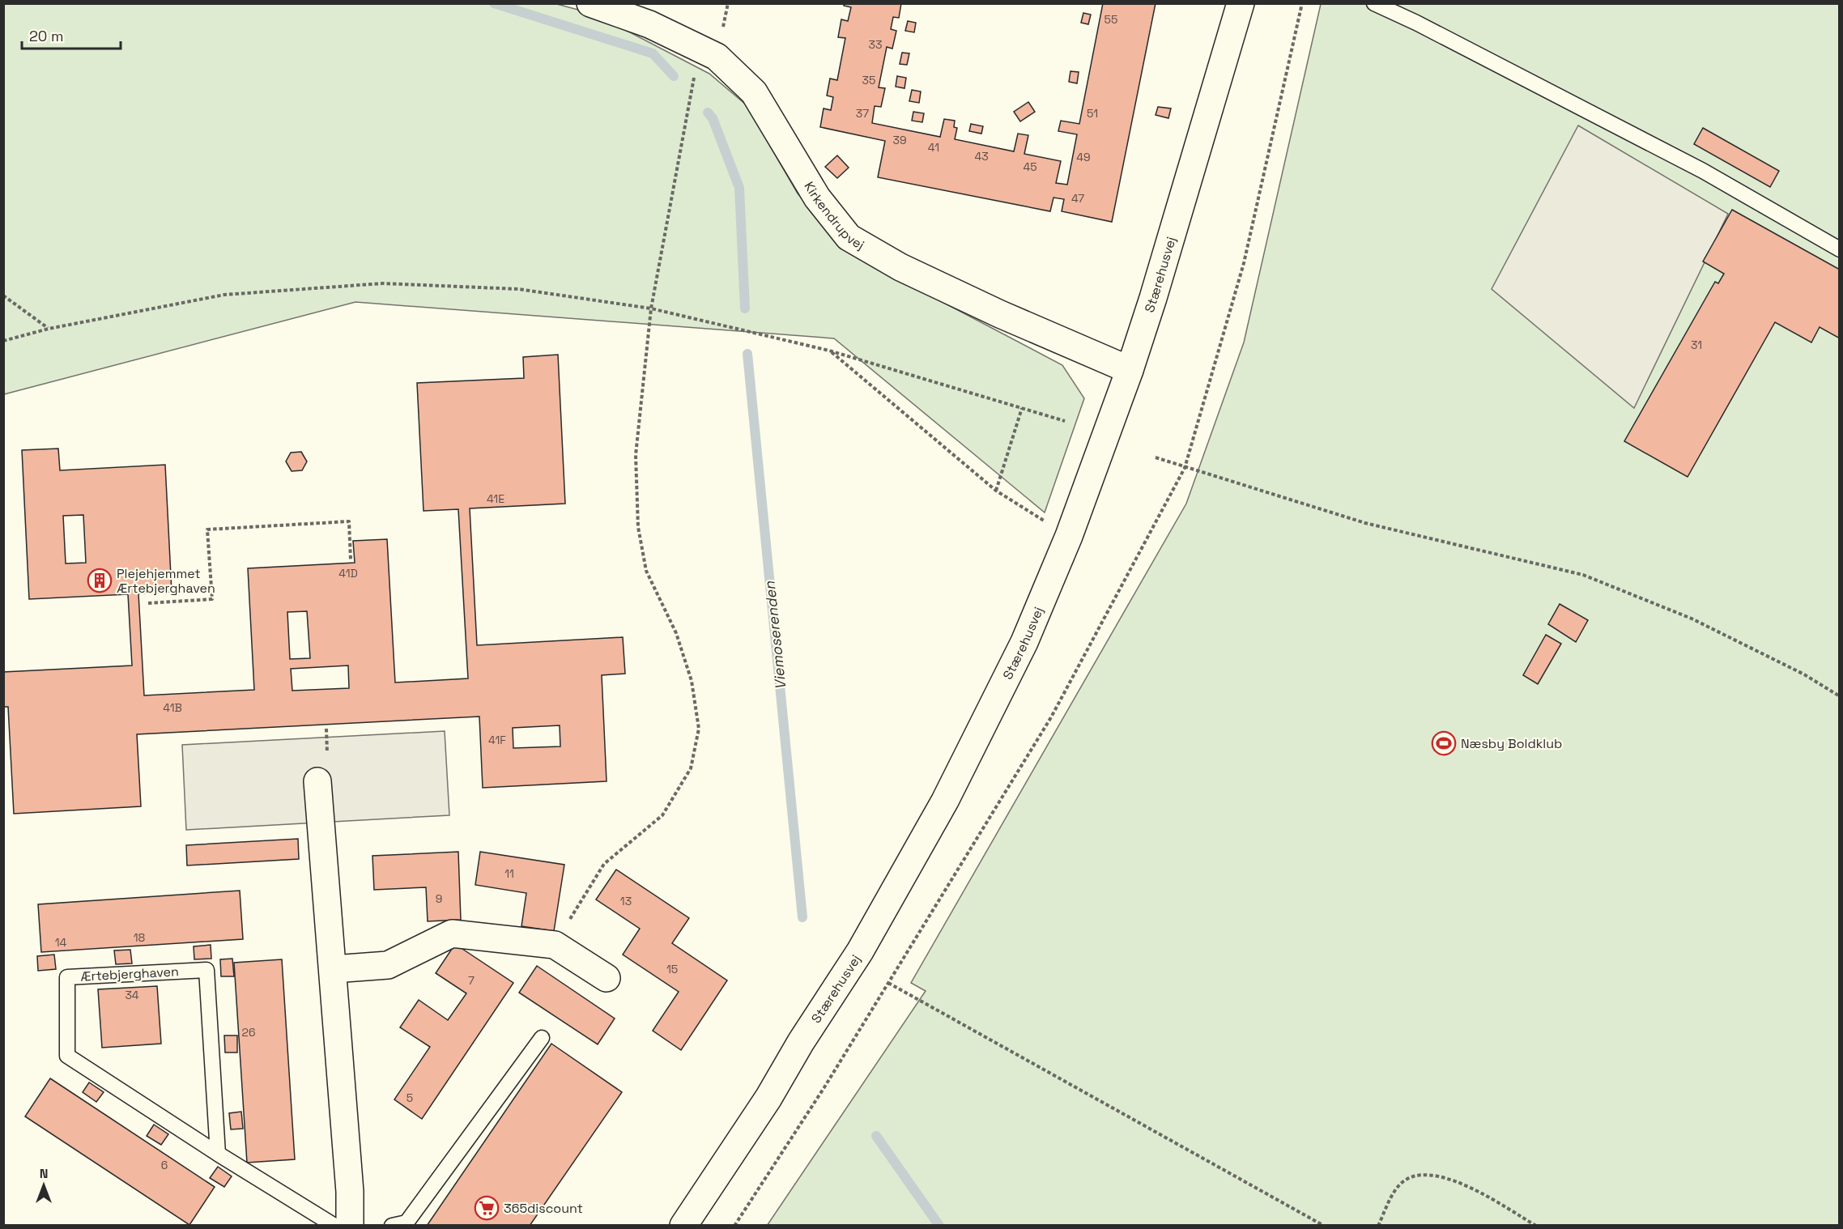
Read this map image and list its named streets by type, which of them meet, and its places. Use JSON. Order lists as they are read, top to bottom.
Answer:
{
  "streets": {
    "street": ["Kirkendrupvej", "Stærehusvej"],
    "lane": ["Ærtebjerghaven"]
  },
  "crossings": [
    ["Kirkendrupvej", "Stærehusvej"]
  ],
  "water": ["Viemoserenden"],
  "places": {
    "building": ["Plejehjemmet Ærtebjerghaven"],
    "sports": ["Næsby Boldklub"],
    "supermarket": ["365discount"]
  },
  "house_numbers": [
    "55",
    "33",
    "35",
    "37",
    "51",
    "39",
    "41",
    "43",
    "49",
    "45",
    "47",
    "31",
    "41E",
    "41D",
    "41B",
    "41F",
    "11",
    "9",
    "13",
    "18",
    "14",
    "15",
    "7",
    "34",
    "26",
    "5",
    "6"
  ],
  "scale_bar": "20 m",
  "north": "top"
}
